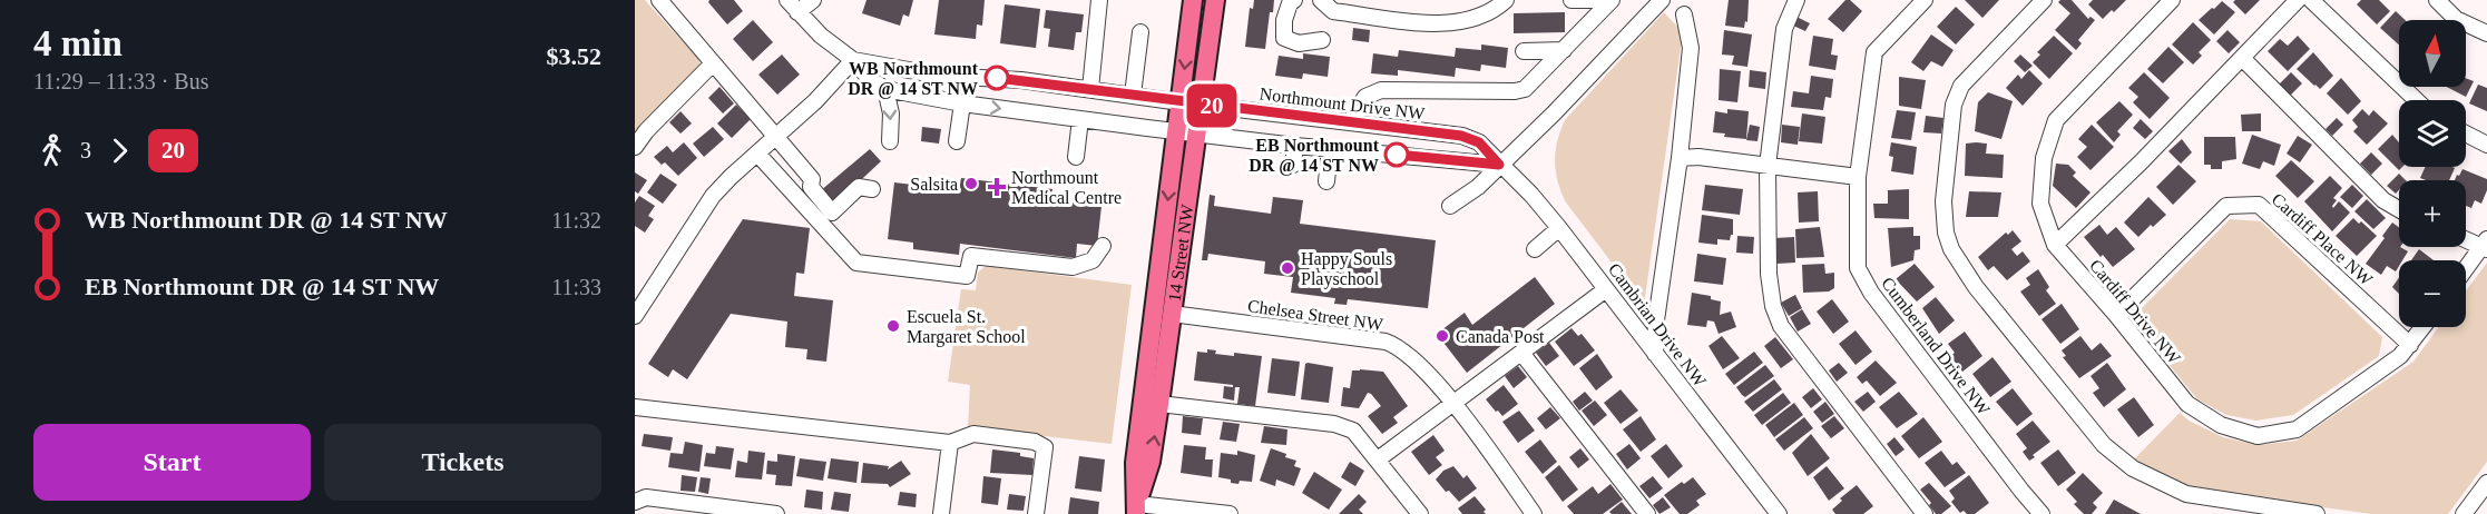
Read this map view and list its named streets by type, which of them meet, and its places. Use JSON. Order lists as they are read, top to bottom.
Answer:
{
  "streets": {
    "main road": ["14 Street NW"],
    "street": [
      "Northmount Drive NW",
      "Cardiff Place NW",
      "Cardiff Drive NW",
      "Chelsea Street NW",
      "Cambrian Drive NW",
      "Cumberland Drive NW"
    ]
  },
  "crossings": [
    ["Northmount Drive NW", "14 Street NW"],
    ["Northmount Drive NW", "Cambrian Drive NW"],
    ["Cardiff Place NW", "Cardiff Drive NW"],
    ["14 Street NW", "Chelsea Street NW"]
  ],
  "places": {
    "other": [
      "WB Northmount DR @ 14 ST NW",
      "EB Northmount DR @ 14 ST NW",
      "Salsita",
      "Happy Souls Playschool",
      "Escuela St. Margaret School",
      "Canada Post"
    ],
    "health": ["Northmount Medical Centre"]
  },
  "lines": ["bus line 20"],
  "north": "top",
  "page": {
    "heading": ["4 min", "11:29 – 11:33 · Bus", "$3.52"],
    "on_map": "20",
    "map_buttons": ["+", "−"],
    "legs": ["3", "20"],
    "list": [
      {
        "name": "WB Northmount DR @ 14 ST NW",
        "value": "11:32"
      },
      {
        "name": "EB Northmount DR @ 14 ST NW",
        "value": "11:33"
      }
    ],
    "buttons": ["Start", "Tickets"]
  }
}
